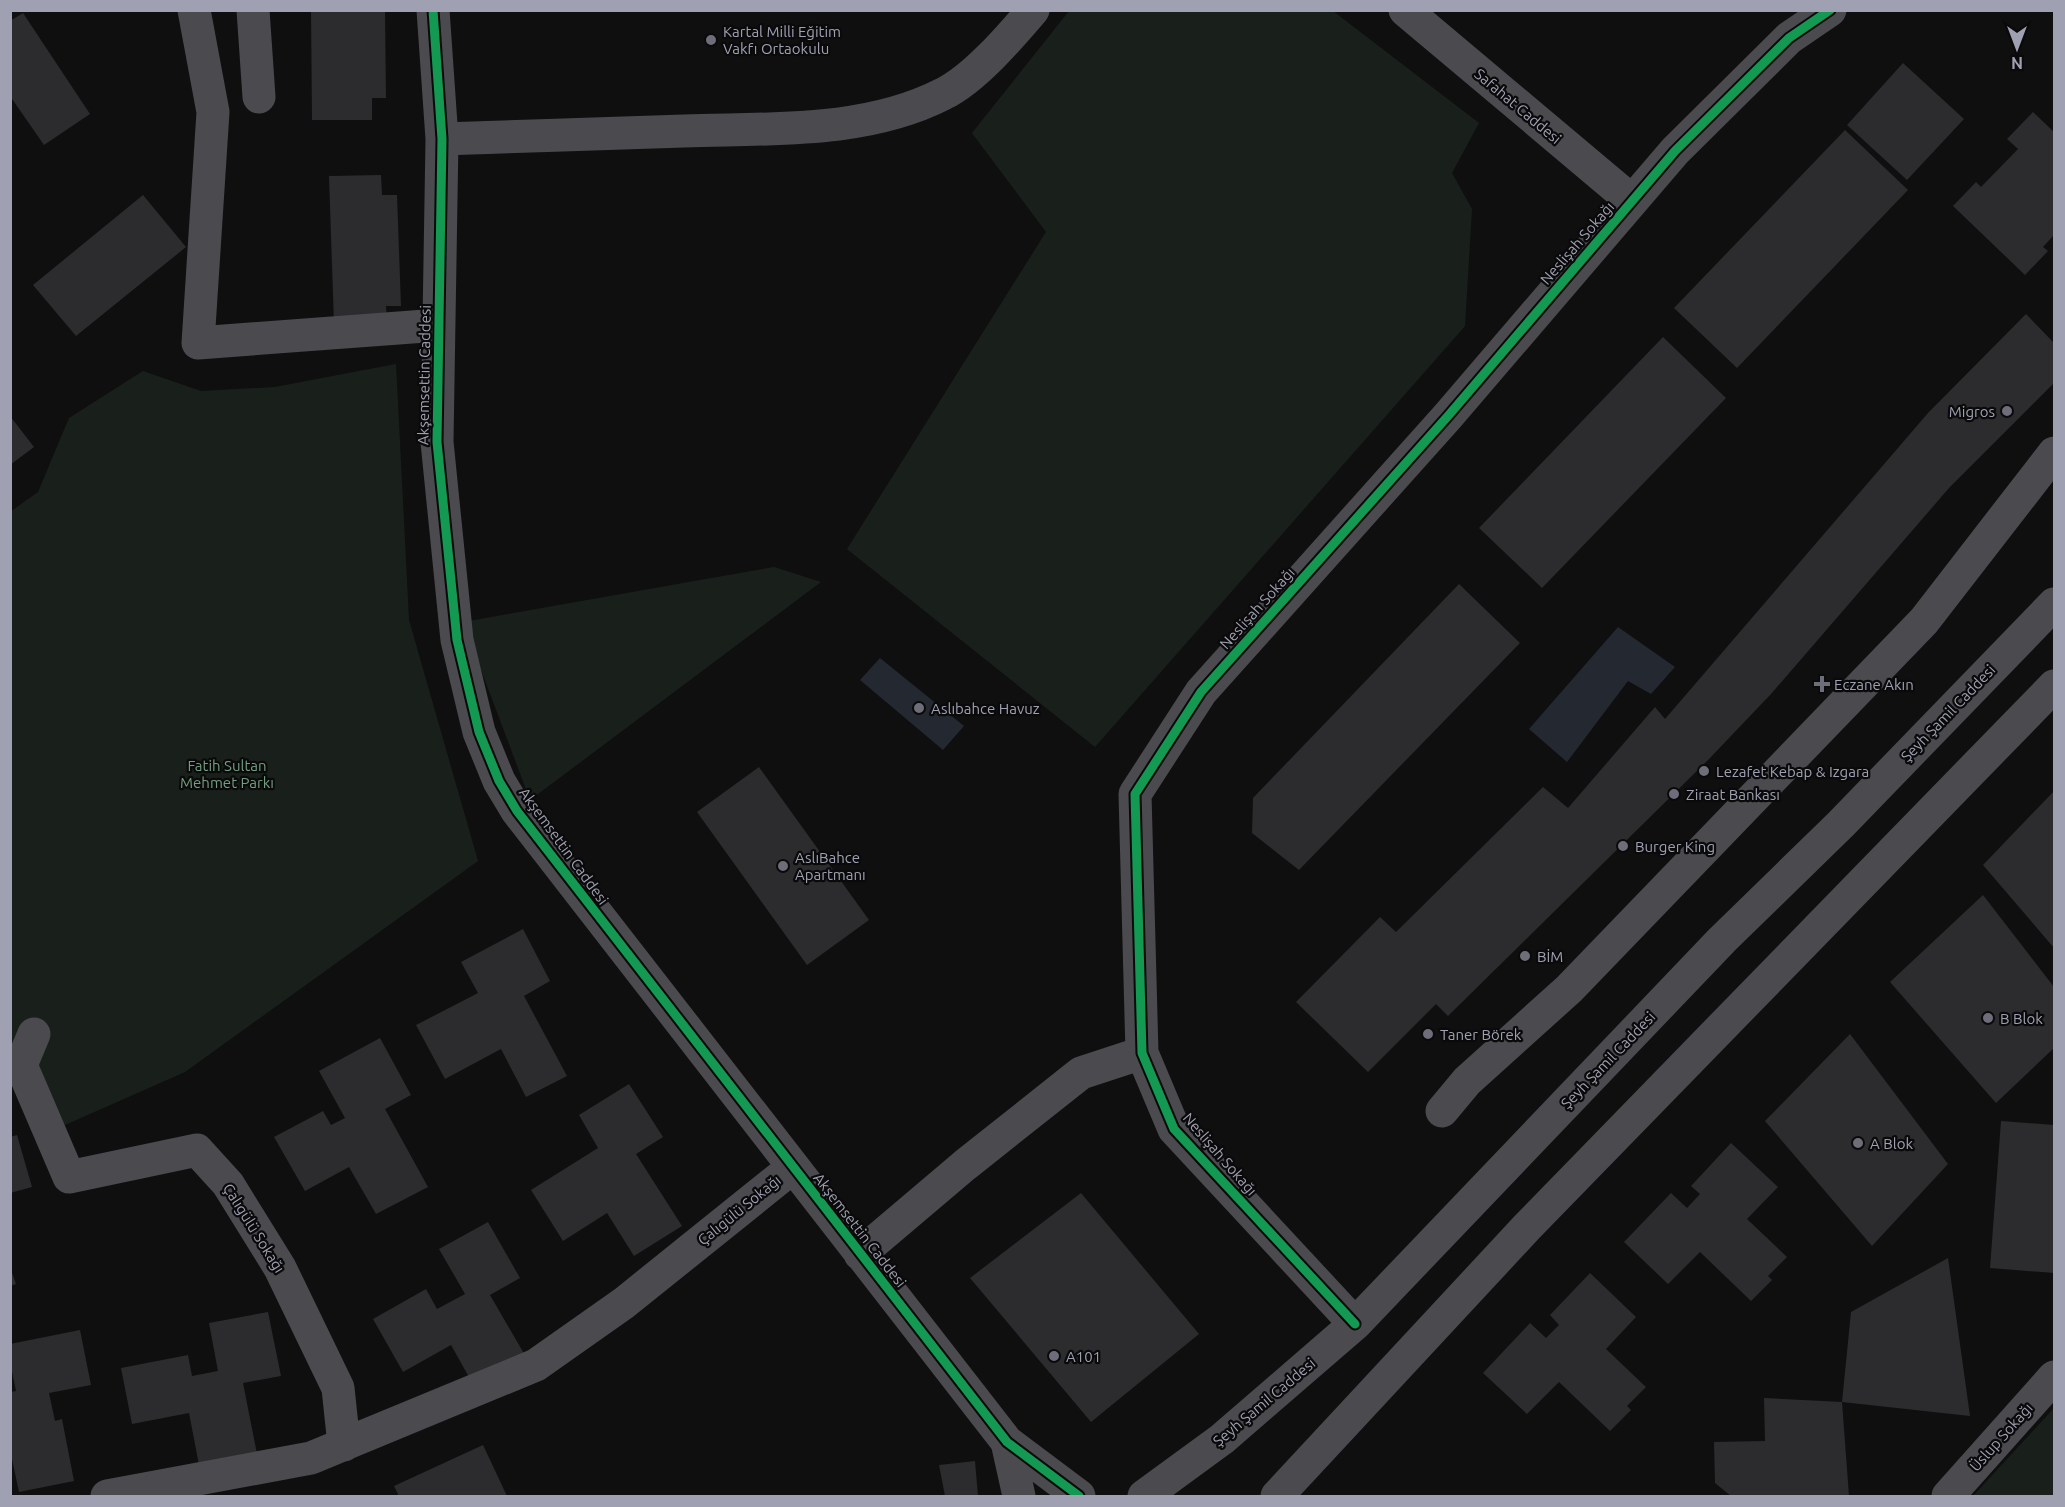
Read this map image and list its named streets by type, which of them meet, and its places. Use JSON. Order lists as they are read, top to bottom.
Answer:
{
  "streets": {
    "street": [
      "Safahat Caddesi",
      "Neslişah Sokağı",
      "Akşemsettin Caddesi",
      "Şeyh Şamil Caddesi",
      "Çalıgülü Sokağı",
      "Üslup Sokağı"
    ]
  },
  "crossings": [
    ["Safahat Caddesi", "Neslişah Sokağı"],
    ["Neslişah Sokağı", "Şeyh Şamil Caddesi"],
    ["Akşemsettin Caddesi", "Çalıgülü Sokağı"]
  ],
  "parks": ["Fatih Sultan Mehmet Parkı"],
  "places": {
    "other": [
      "Kartal Milli Eğitim Vakfı Ortaokulu",
      "Migros",
      "Aslıbahce Havuz",
      "Lezafet Kebap & Izgara",
      "Ziraat Bankası",
      "Burger King",
      "AslıBahce Apartmanı",
      "BİM",
      "B Blok",
      "Taner Börek",
      "A Blok",
      "A101"
    ],
    "health": ["Eczane Akın"]
  },
  "north": "bottom"
}
